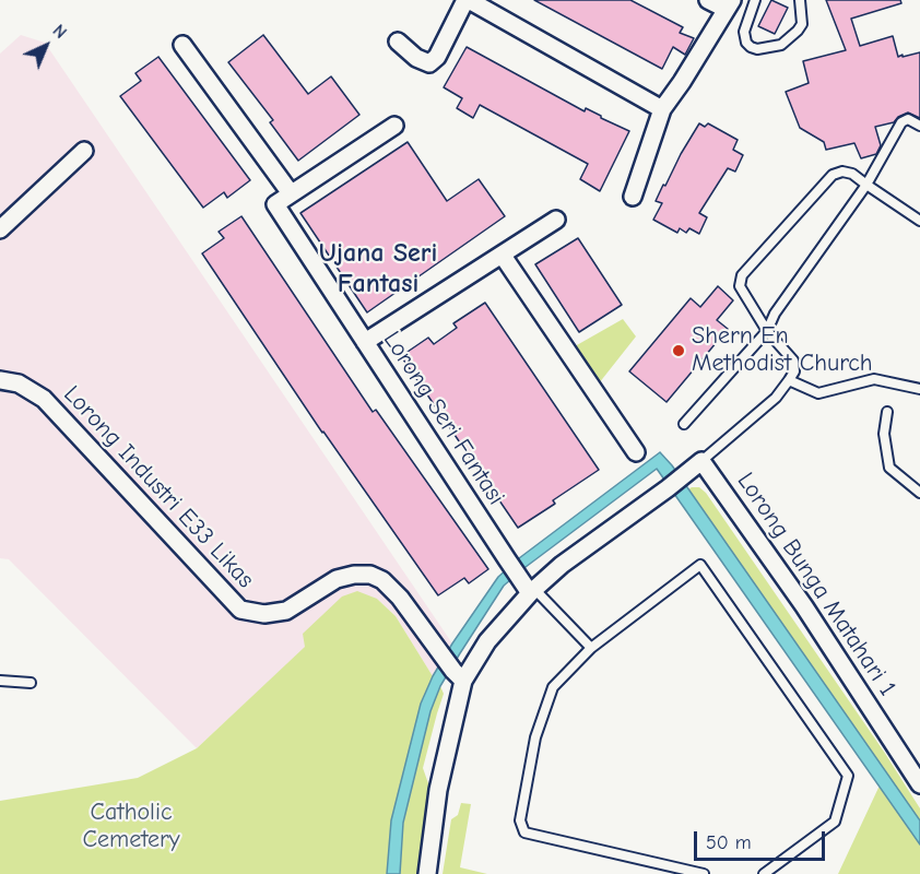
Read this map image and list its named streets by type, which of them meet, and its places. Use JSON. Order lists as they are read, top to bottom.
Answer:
{
  "streets": {
    "street": ["Lorong Seri Fantasi", "Lorong Industri E33 Likas", "Lorong Bunga Matahari 1"]
  },
  "districts": ["Ujana Seri Fantasi"],
  "parks": ["Catholic Cemetery"],
  "places": ["Shern En Methodist Church"],
  "scale_bar": "50 m",
  "north": "top right"
}
